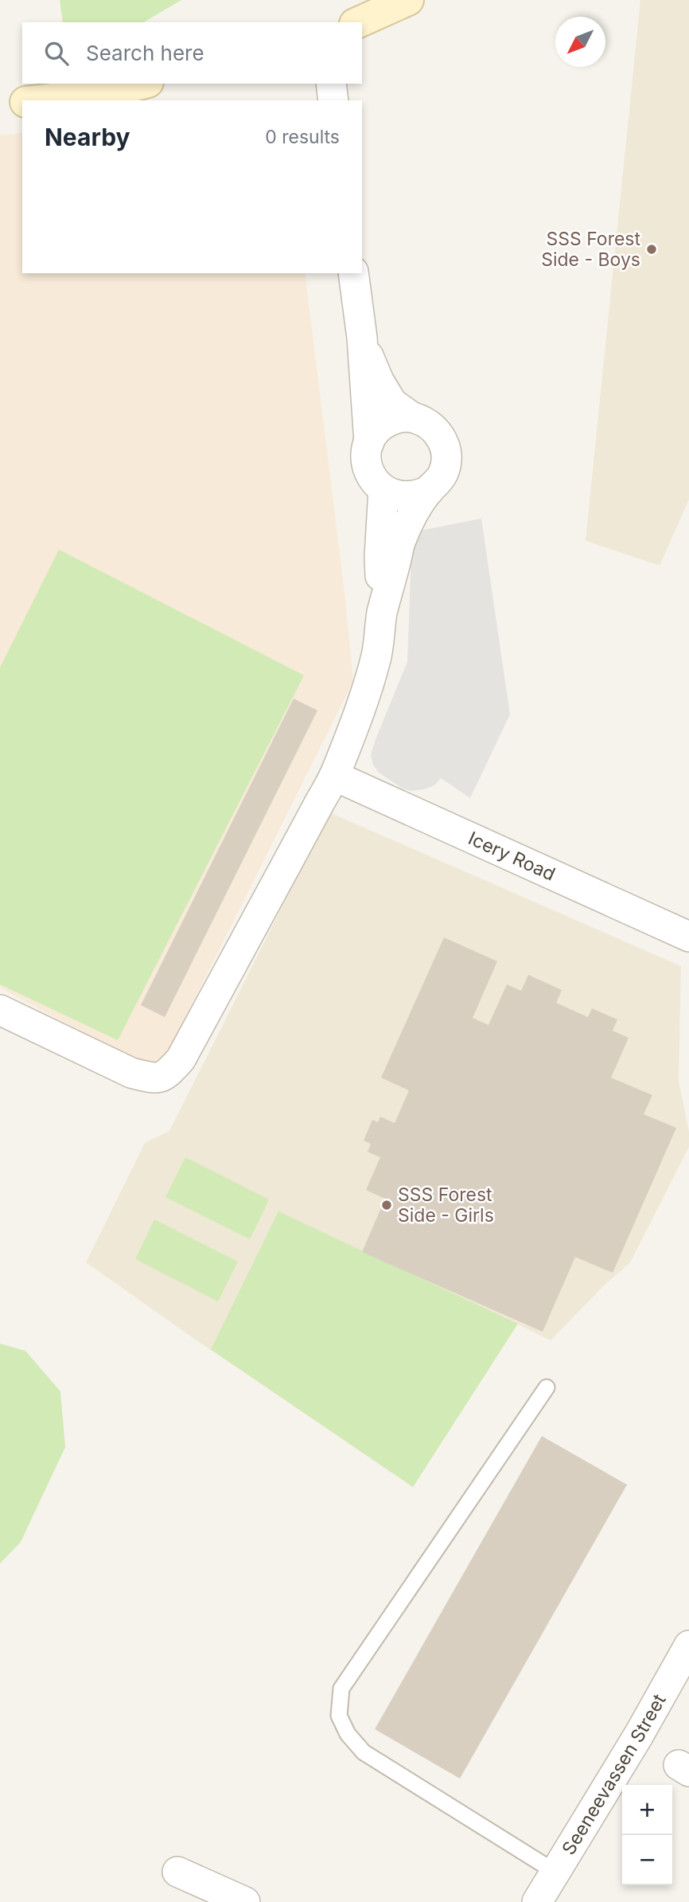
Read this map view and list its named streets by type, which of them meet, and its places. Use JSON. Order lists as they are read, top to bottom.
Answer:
{
  "streets": {
    "street": ["Icery Road", "Seeneevassen Street"]
  },
  "places": ["SSS Forest Side - Boys", "SSS Forest Side - Girls"],
  "north": "bottom left",
  "page": {
    "search": "Search here",
    "heading": ["Nearby", "0 results"],
    "map_buttons": ["+", "−"]
  }
}
